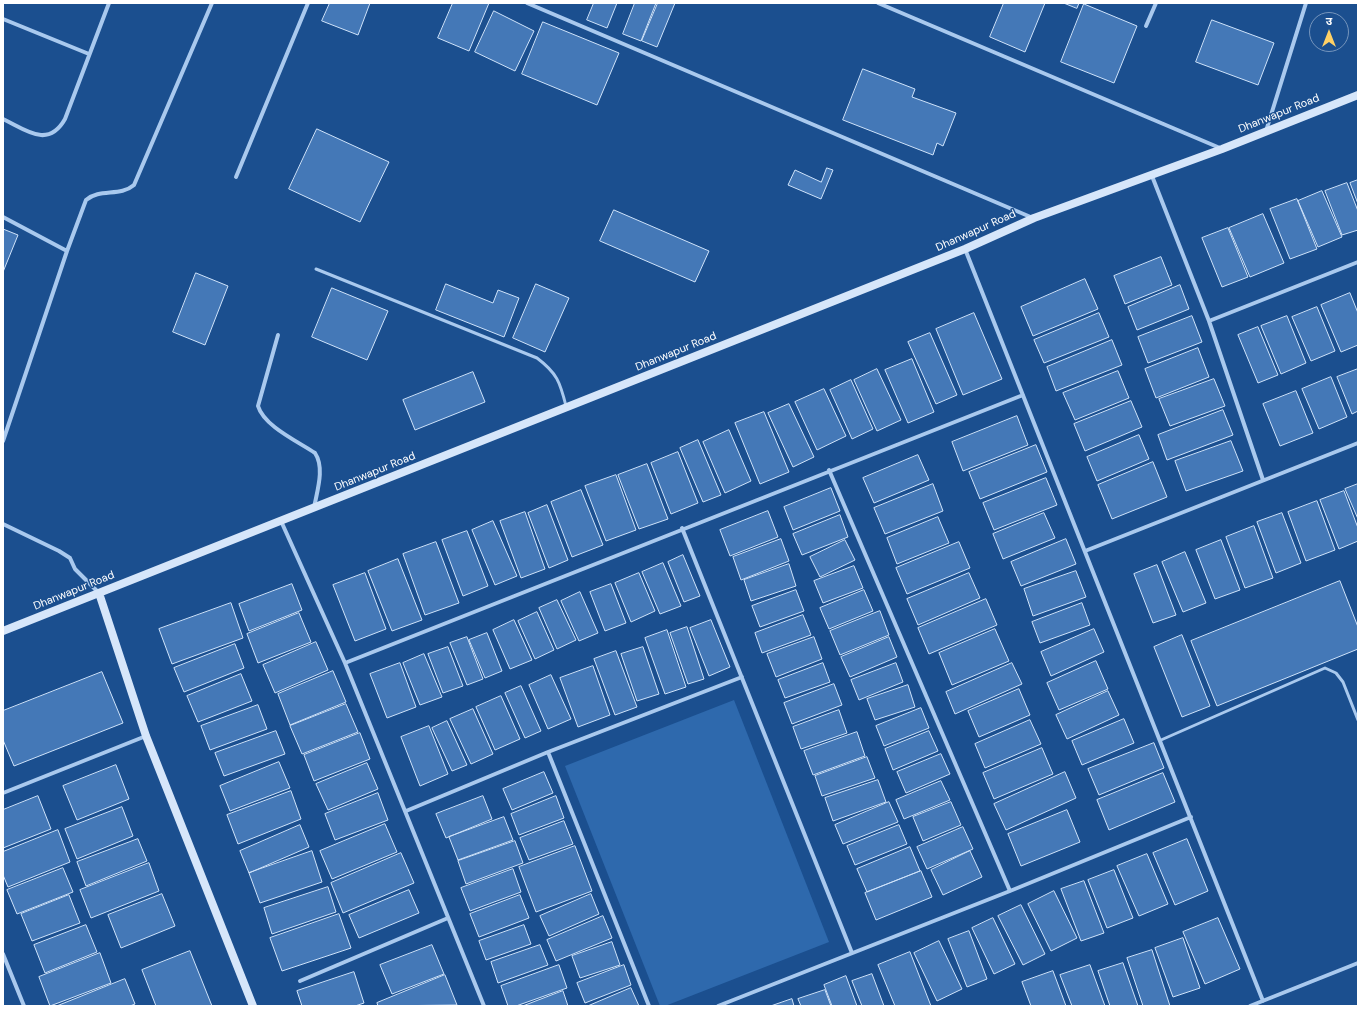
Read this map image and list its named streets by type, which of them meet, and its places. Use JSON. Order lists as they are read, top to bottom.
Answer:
{
  "streets": {
    "street": ["Dhanwapur Road"]
  },
  "north": "top"
}
